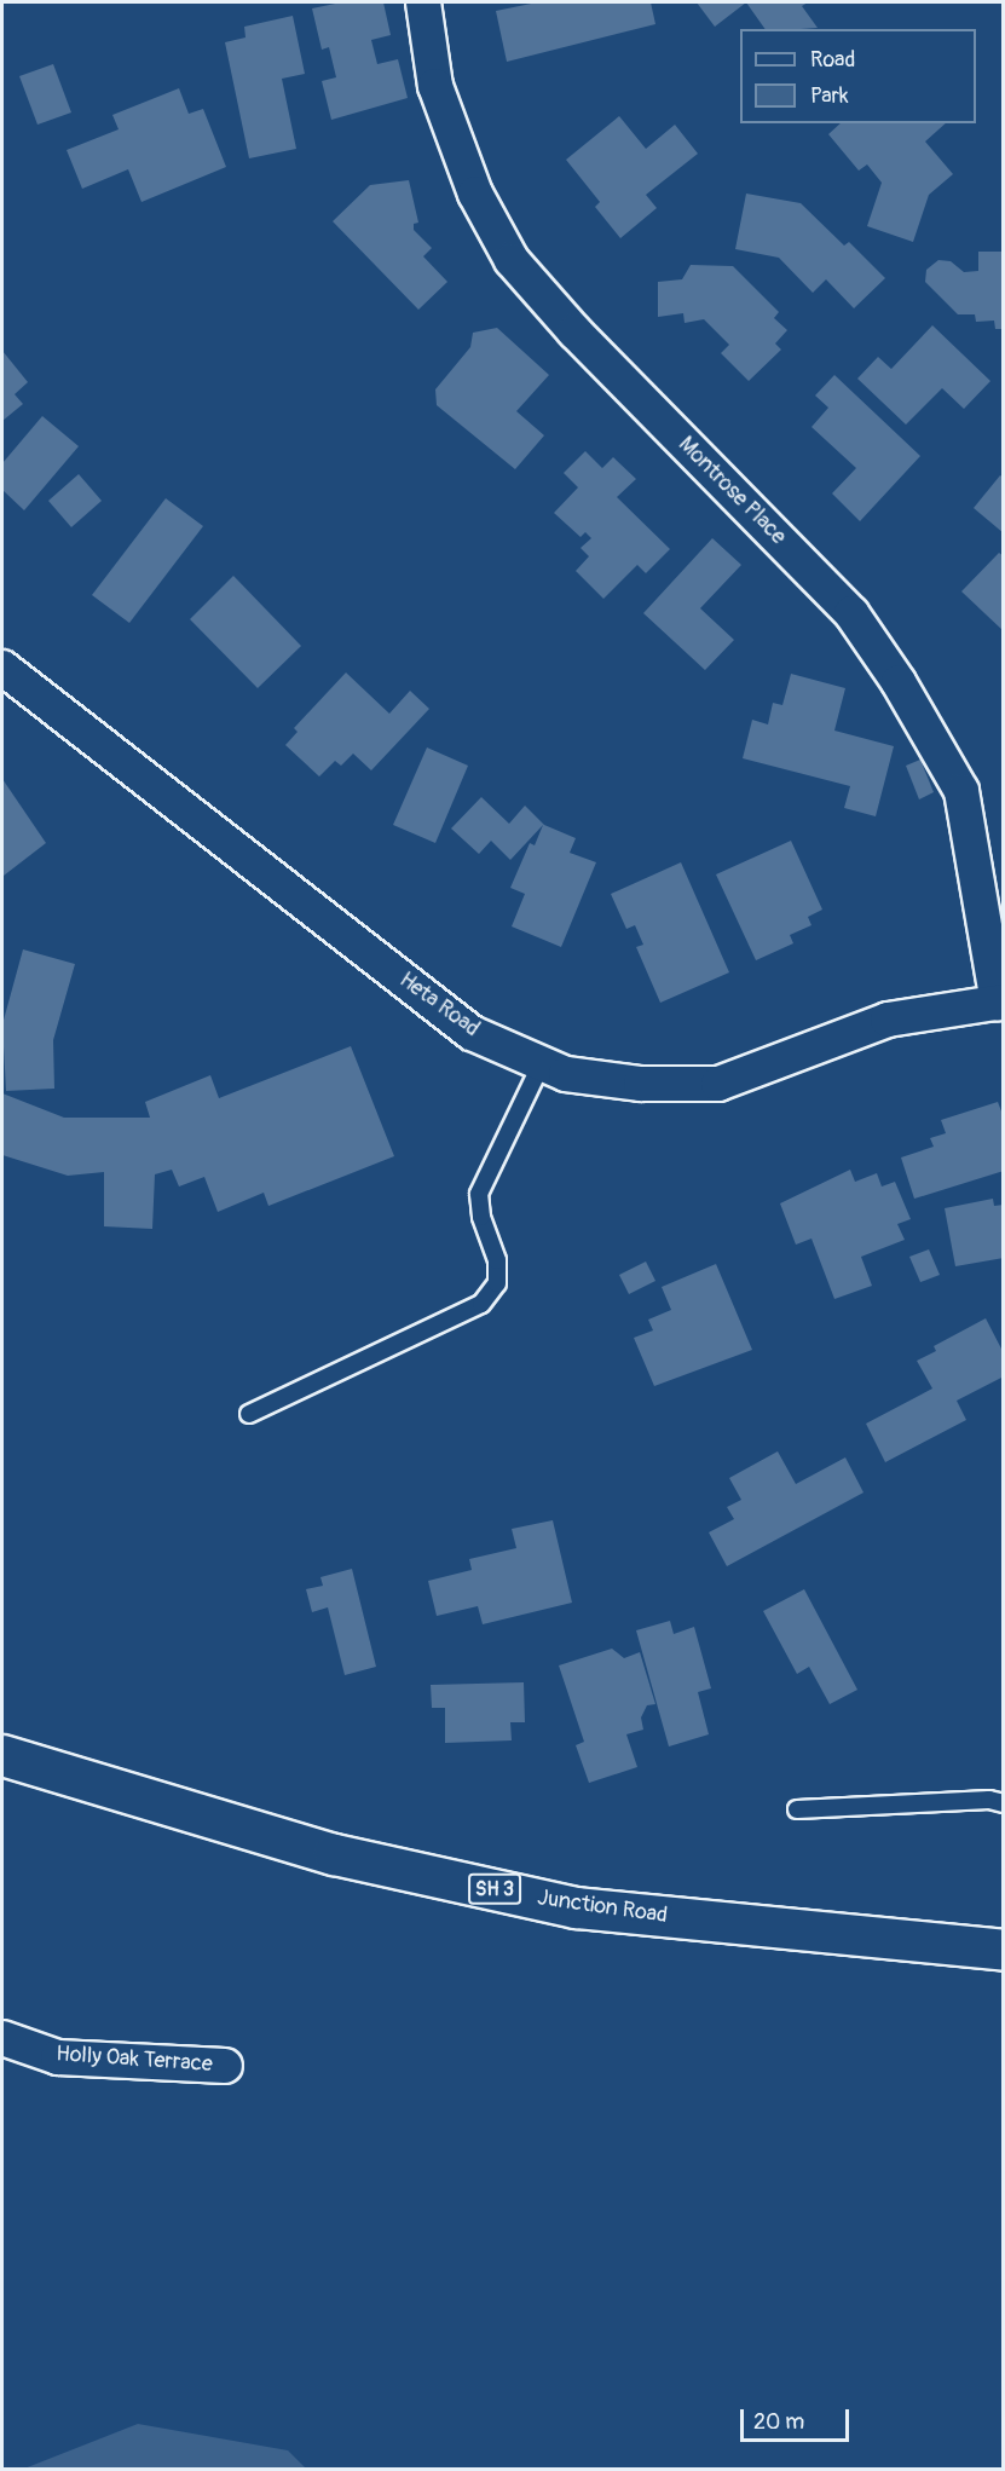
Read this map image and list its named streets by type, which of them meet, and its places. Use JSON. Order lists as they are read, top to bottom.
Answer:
{
  "streets": {
    "highway": ["SH 3", "Junction Road"],
    "street": ["Montrose Place", "Heta Road", "Holly Oak Terrace"]
  },
  "crossings": [
    ["Montrose Place", "Heta Road"]
  ],
  "legend": ["Road", "Park"],
  "scale_bar": "20 m"
}
